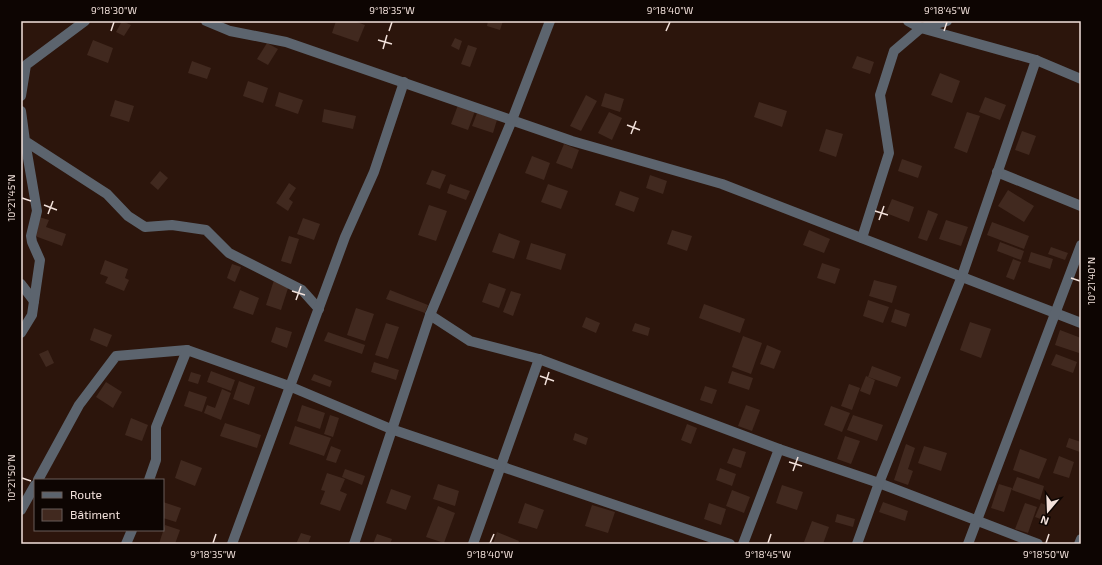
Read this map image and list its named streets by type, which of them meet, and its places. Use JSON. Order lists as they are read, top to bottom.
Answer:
{
  "legend": ["Route", "Bâtiment"],
  "north": "bottom",
  "coordinates": [
    "9°18'30\"W",
    "9°18'35\"W",
    "9°18'40\"W",
    "9°18'45\"W",
    "10°21'45\"N",
    "10°21'40\"N",
    "10°21'50\"N",
    "9°18'50\"W"
  ]
}
